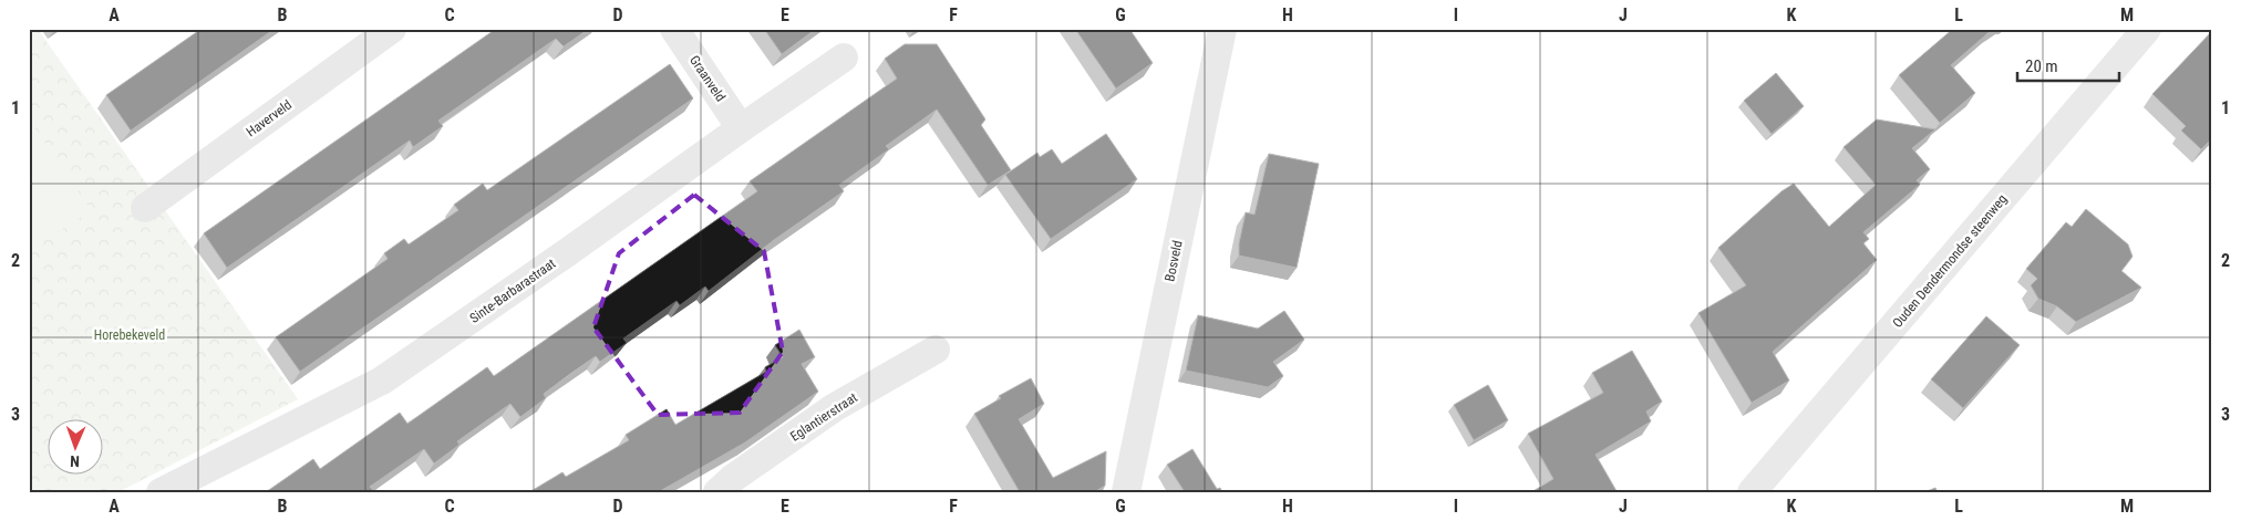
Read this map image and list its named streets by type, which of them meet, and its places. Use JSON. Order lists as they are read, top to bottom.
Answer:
{
  "streets": {
    "street": [
      "Graanveld",
      "Haverveld",
      "Bosveld",
      "Ouden Dendermondse steenweg",
      "Sinte-Barbarastraat",
      "Eglantierstraat"
    ]
  },
  "crossings": [
    ["Graanveld", "Sinte-Barbarastraat"]
  ],
  "parks": ["Horebekeveld"],
  "scale_bar": "20 m",
  "north": "bottom",
  "grid": {
    "columns": [
      "A",
      "B",
      "C",
      "D",
      "E",
      "F",
      "G",
      "H",
      "I",
      "J",
      "K",
      "L",
      "M"
    ],
    "rows": ["1", "2", "3"]
  }
}
